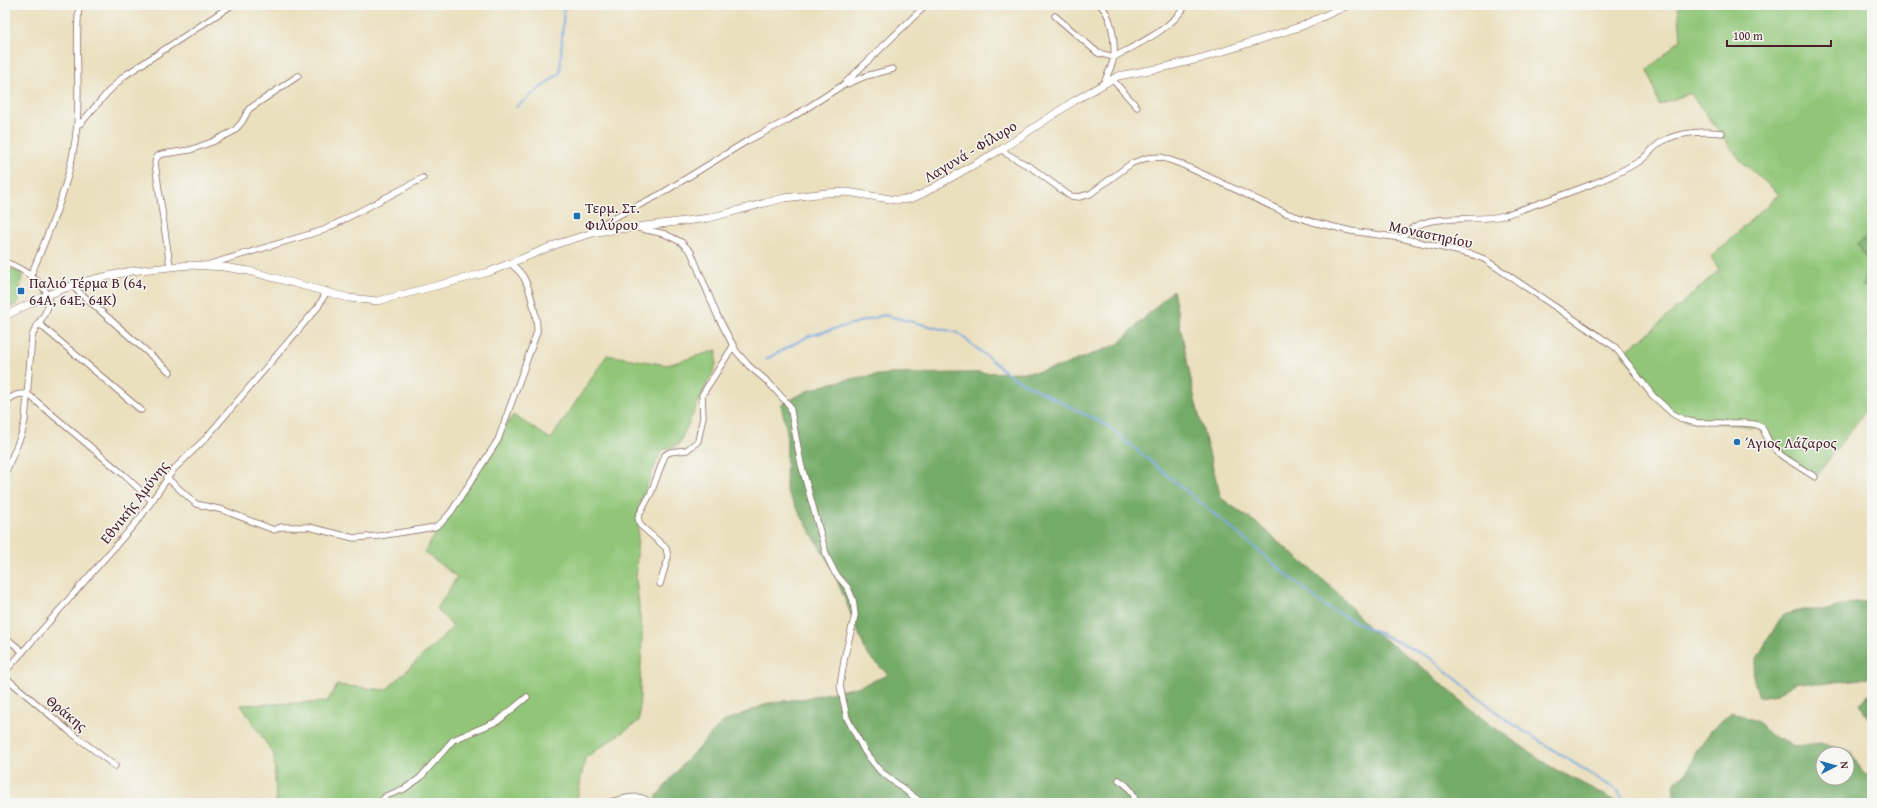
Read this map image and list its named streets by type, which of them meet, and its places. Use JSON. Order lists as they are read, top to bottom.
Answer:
{
  "streets": {
    "street": [
      "Λαγυνά - Φίλυρο",
      "Μοναστηρίου",
      "Εθνικής Αμύνης",
      "Θράκης"
    ]
  },
  "crossings": [
    ["Λαγυνά - Φίλυρο", "Μοναστηρίου"],
    ["Λαγυνά - Φίλυρο", "Εθνικής Αμύνης"]
  ],
  "places": {
    "transit": ["Τερμ. Στ. Φιλύρου", "Παλιό Τέρμα B (64, 64Α, 64Ε, 64Κ)"],
    "other": ["Άγιος Λάζαρος"]
  },
  "scale_bar": "100 m",
  "north": "right"
}
